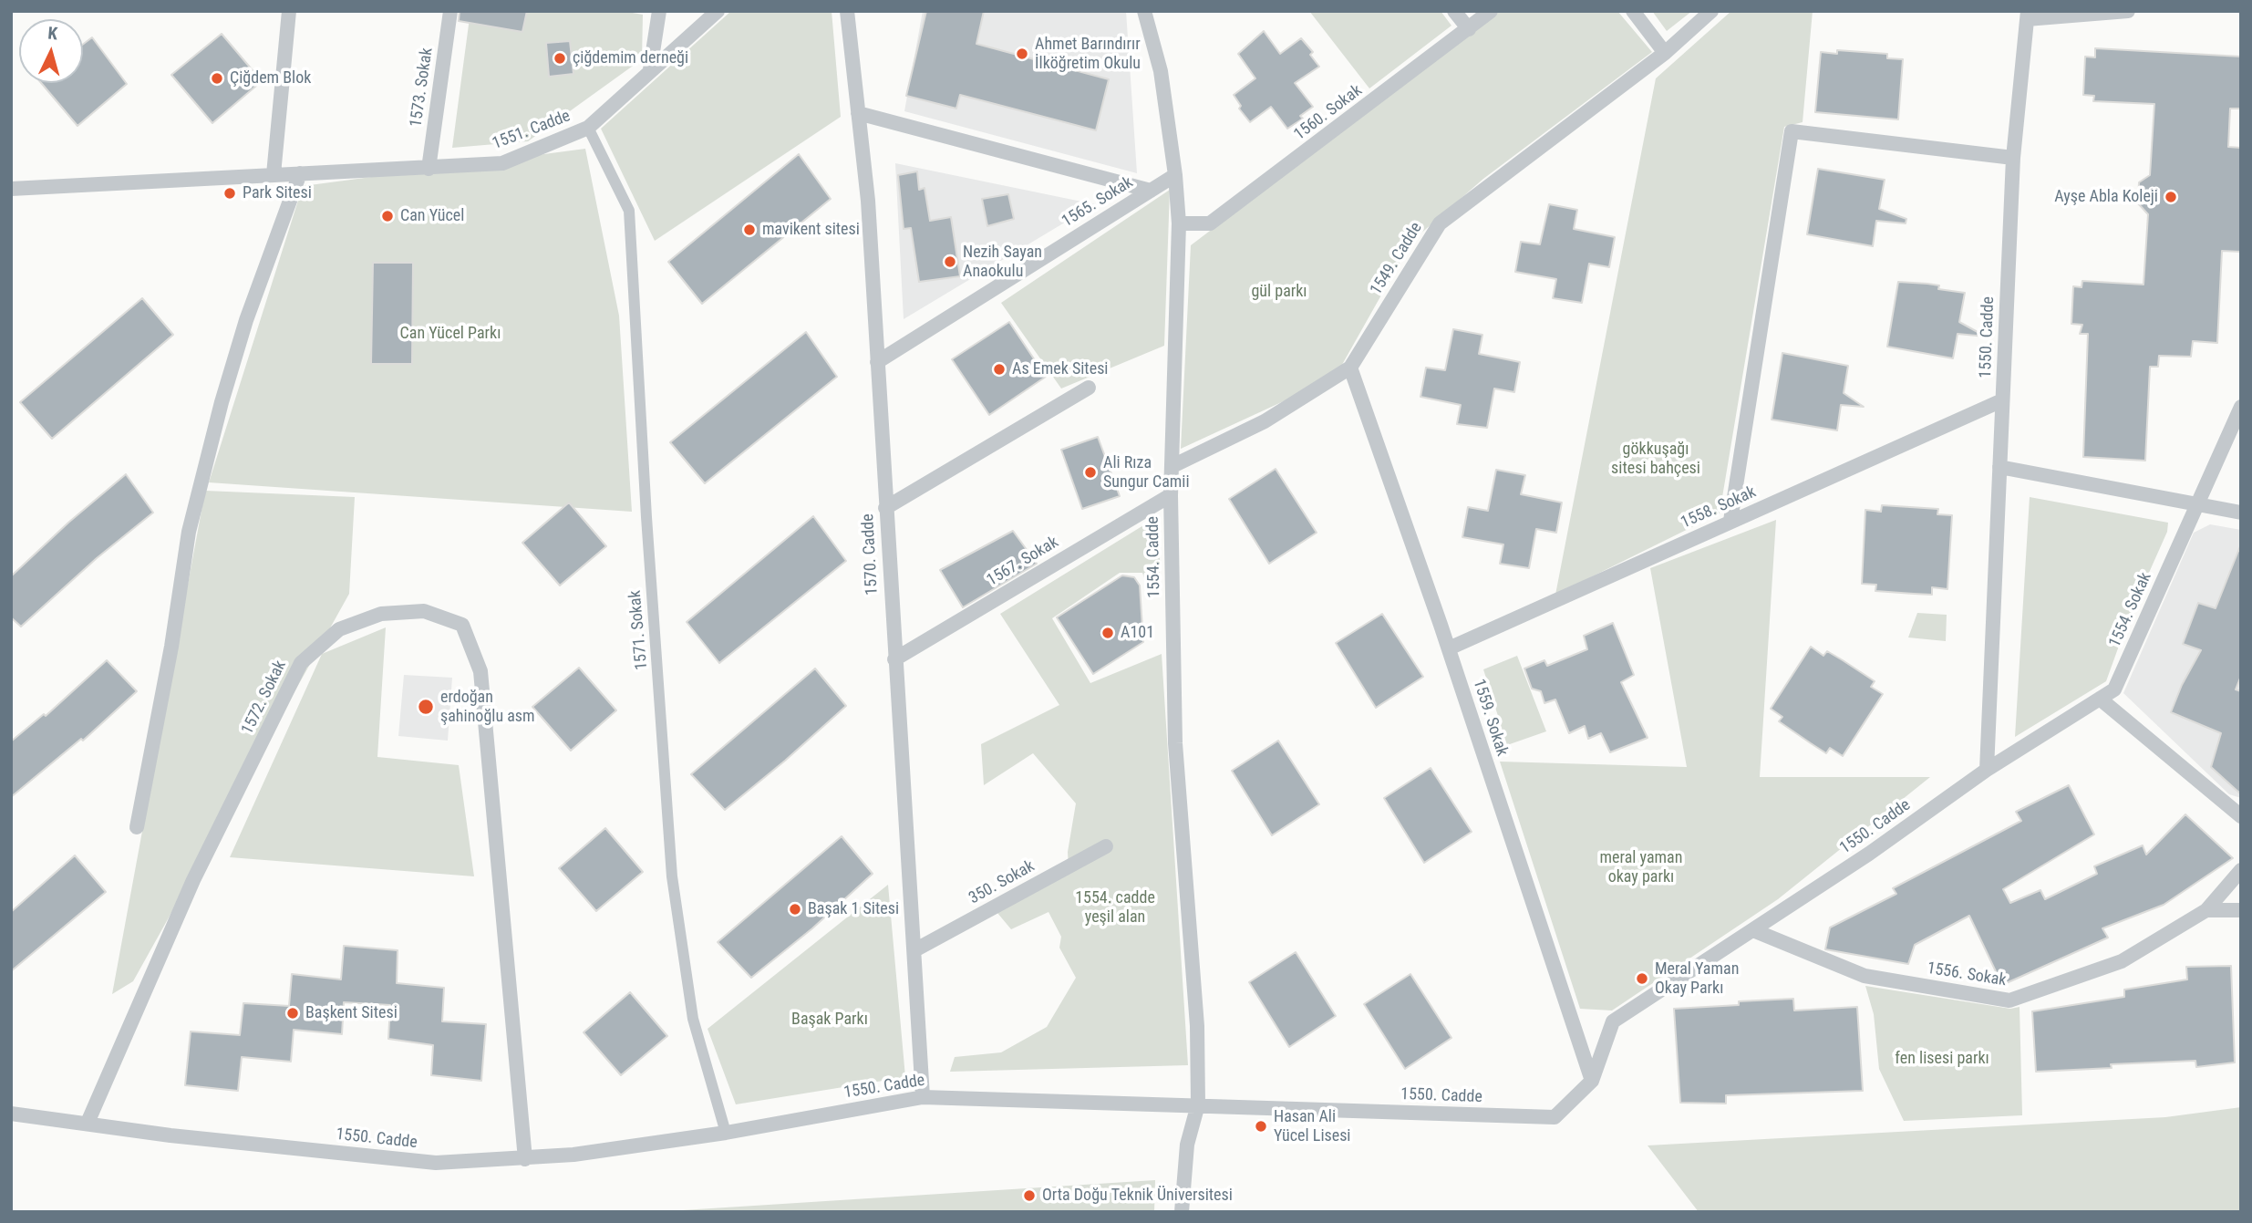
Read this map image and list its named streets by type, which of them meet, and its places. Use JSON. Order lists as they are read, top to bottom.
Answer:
{
  "streets": {
    "street": [
      "1573. Sokak",
      "1560. Sokak",
      "1551. Cadde",
      "1565. Sokak",
      "1549. Cadde",
      "1550. Cadde",
      "1558. Sokak",
      "1570. Cadde",
      "1554. Cadde",
      "1567. Sokak",
      "1554. Sokak",
      "1571. Sokak",
      "1572. Sokak",
      "1559. Sokak",
      "350. Sokak",
      "1556. Sokak"
    ]
  },
  "crossings": [
    ["1573. Sokak", "1551. Cadde"],
    ["1560. Sokak", "1554. Cadde"],
    ["1551. Cadde", "1571. Sokak"],
    ["1565. Sokak", "1570. Cadde"],
    ["1565. Sokak", "1554. Cadde"],
    ["1549. Cadde", "1554. Cadde"],
    ["1549. Cadde", "1559. Sokak"],
    ["1550. Cadde", "1558. Sokak"],
    ["1550. Cadde", "1570. Cadde"],
    ["1550. Cadde", "1554. Cadde"],
    ["1550. Cadde", "1554. Sokak"],
    ["1550. Cadde", "1571. Sokak"],
    ["1550. Cadde", "1572. Sokak"],
    ["1550. Cadde", "1559. Sokak"],
    ["1550. Cadde", "1556. Sokak"],
    ["1558. Sokak", "1559. Sokak"],
    ["1570. Cadde", "1567. Sokak"],
    ["1570. Cadde", "350. Sokak"],
    ["1554. Cadde", "1567. Sokak"]
  ],
  "parks": [
    "gül parkı",
    "Can Yücel Parkı",
    "gökkuşağı sitesi bahçesi",
    "meral yaman okay parkı",
    "1554. cadde yeşil alan",
    "Başak Parkı",
    "fen lisesi parkı"
  ],
  "places": [
    "Ahmet Barındırır İlköğretim Okulu",
    "çiğdemim derneği",
    "Çiğdem Blok",
    "Park Sitesi",
    "Ayşe Abla Koleji",
    "Can Yücel",
    "mavikent sitesi",
    "Nezih Sayan Anaokulu",
    "As Emek Sitesi",
    "Ali Rıza Sungur Camii",
    "A101",
    "erdoğan şahinoğlu asm",
    "Başak 1 Sitesi",
    "Meral Yaman Okay Parkı",
    "Başkent Sitesi",
    "Hasan Ali Yücel Lisesi",
    "Orta Doğu Teknik Üniversitesi"
  ],
  "north": "top"
}
